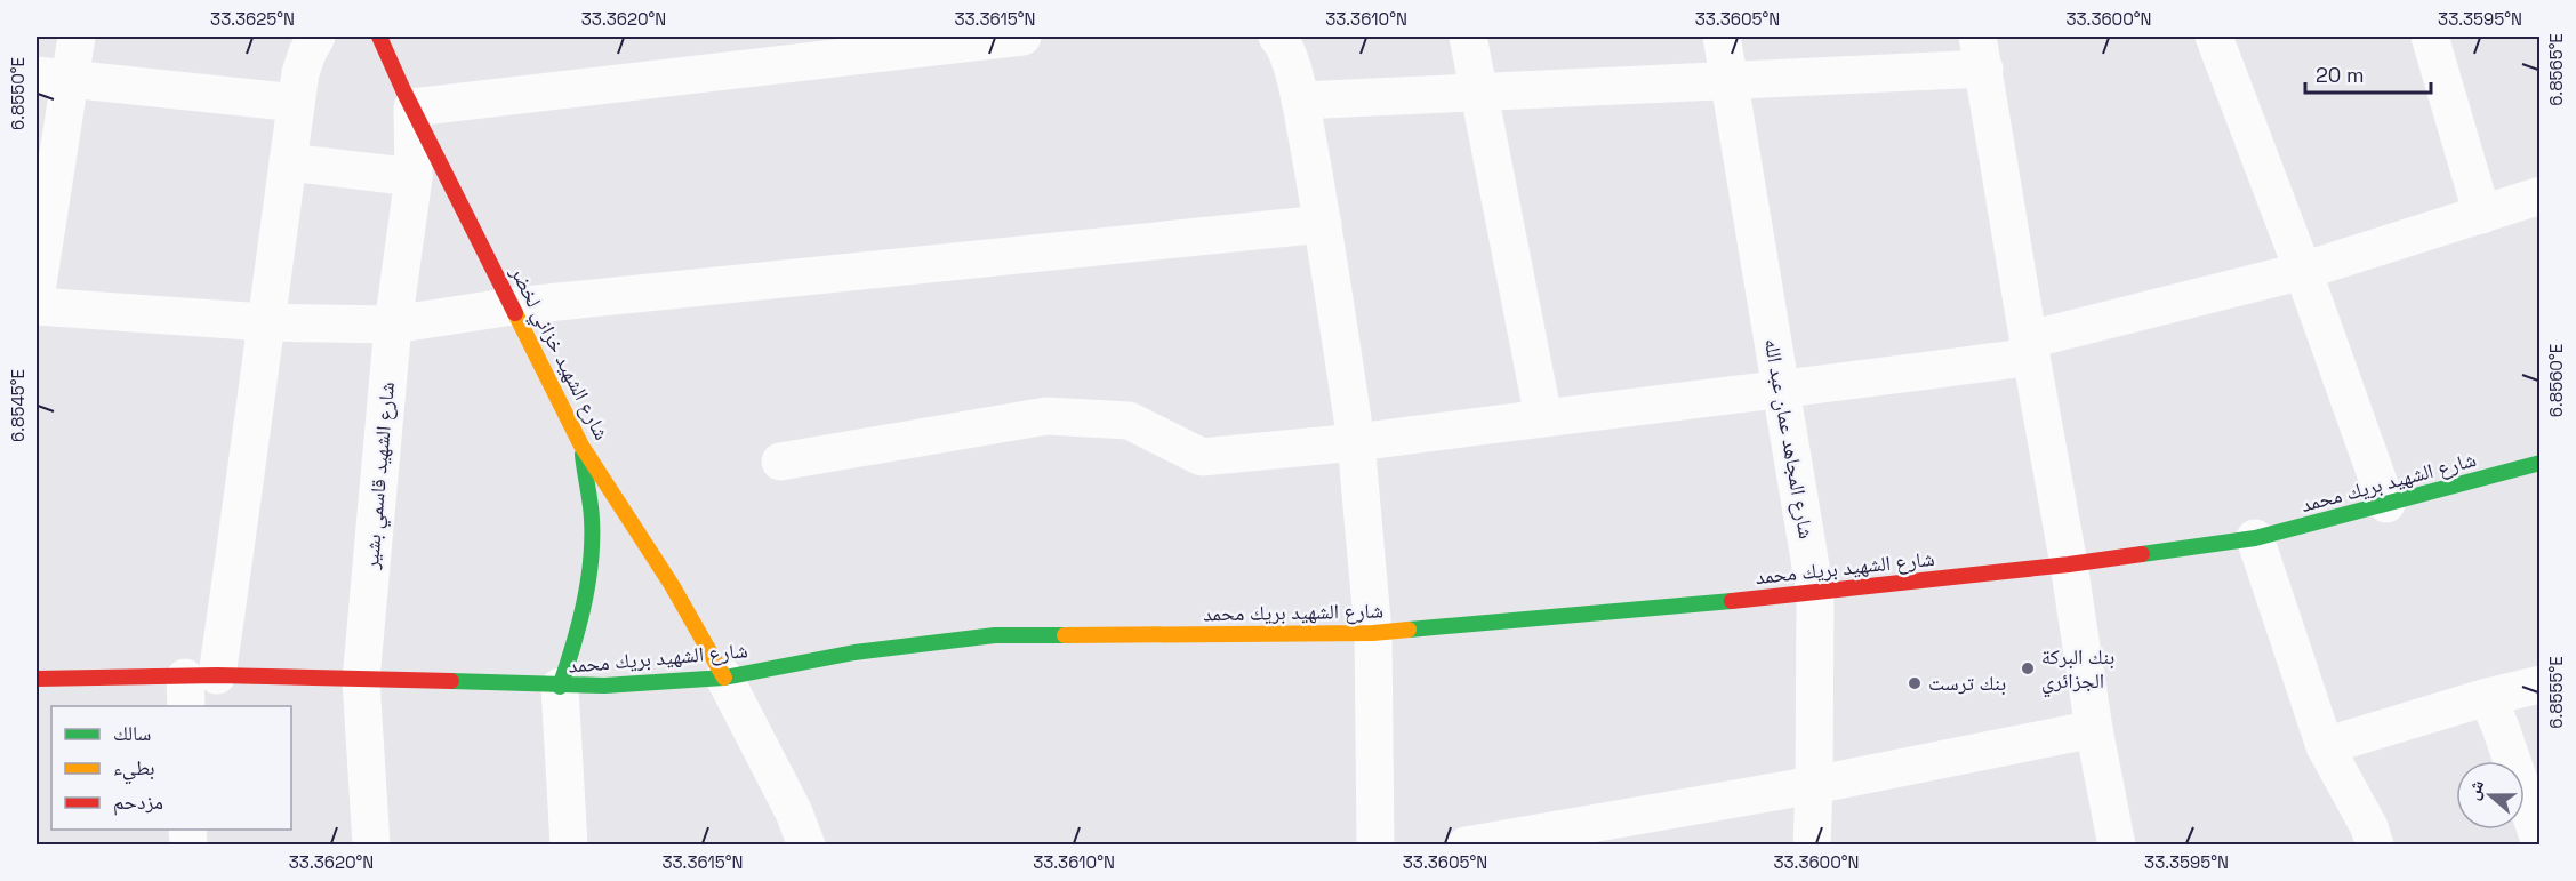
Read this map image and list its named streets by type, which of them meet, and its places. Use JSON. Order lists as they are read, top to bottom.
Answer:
{
  "streets": {
    "street": [
      "شارع الشهيد خزاني لخضر",
      "شارع المجاهد عمان عبد الله",
      "شارع الشهيد قاسمي بشير",
      "شارع الشهيد بريك محمد"
    ]
  },
  "crossings": [
    ["شارع الشهيد خزاني لخضر", "شارع الشهيد قاسمي بشير"],
    ["شارع الشهيد خزاني لخضر", "شارع الشهيد بريك محمد"],
    ["شارع المجاهد عمان عبد الله", "شارع الشهيد بريك محمد"],
    ["شارع الشهيد قاسمي بشير", "شارع الشهيد بريك محمد"]
  ],
  "places": ["بنك البركة الجزائري", "بنك ترست"],
  "legend": ["سالك", "بطيء", "مزدحم"],
  "scale_bar": "20 m",
  "north": "left",
  "coordinates": [
    "33.3625°N",
    "33.3620°N",
    "33.3615°N",
    "33.3610°N",
    "33.3605°N",
    "33.3600°N",
    "33.3595°N",
    "6.8565°E",
    "6.8550°E",
    "6.8560°E",
    "6.8545°E",
    "6.8555°E"
  ]
}
